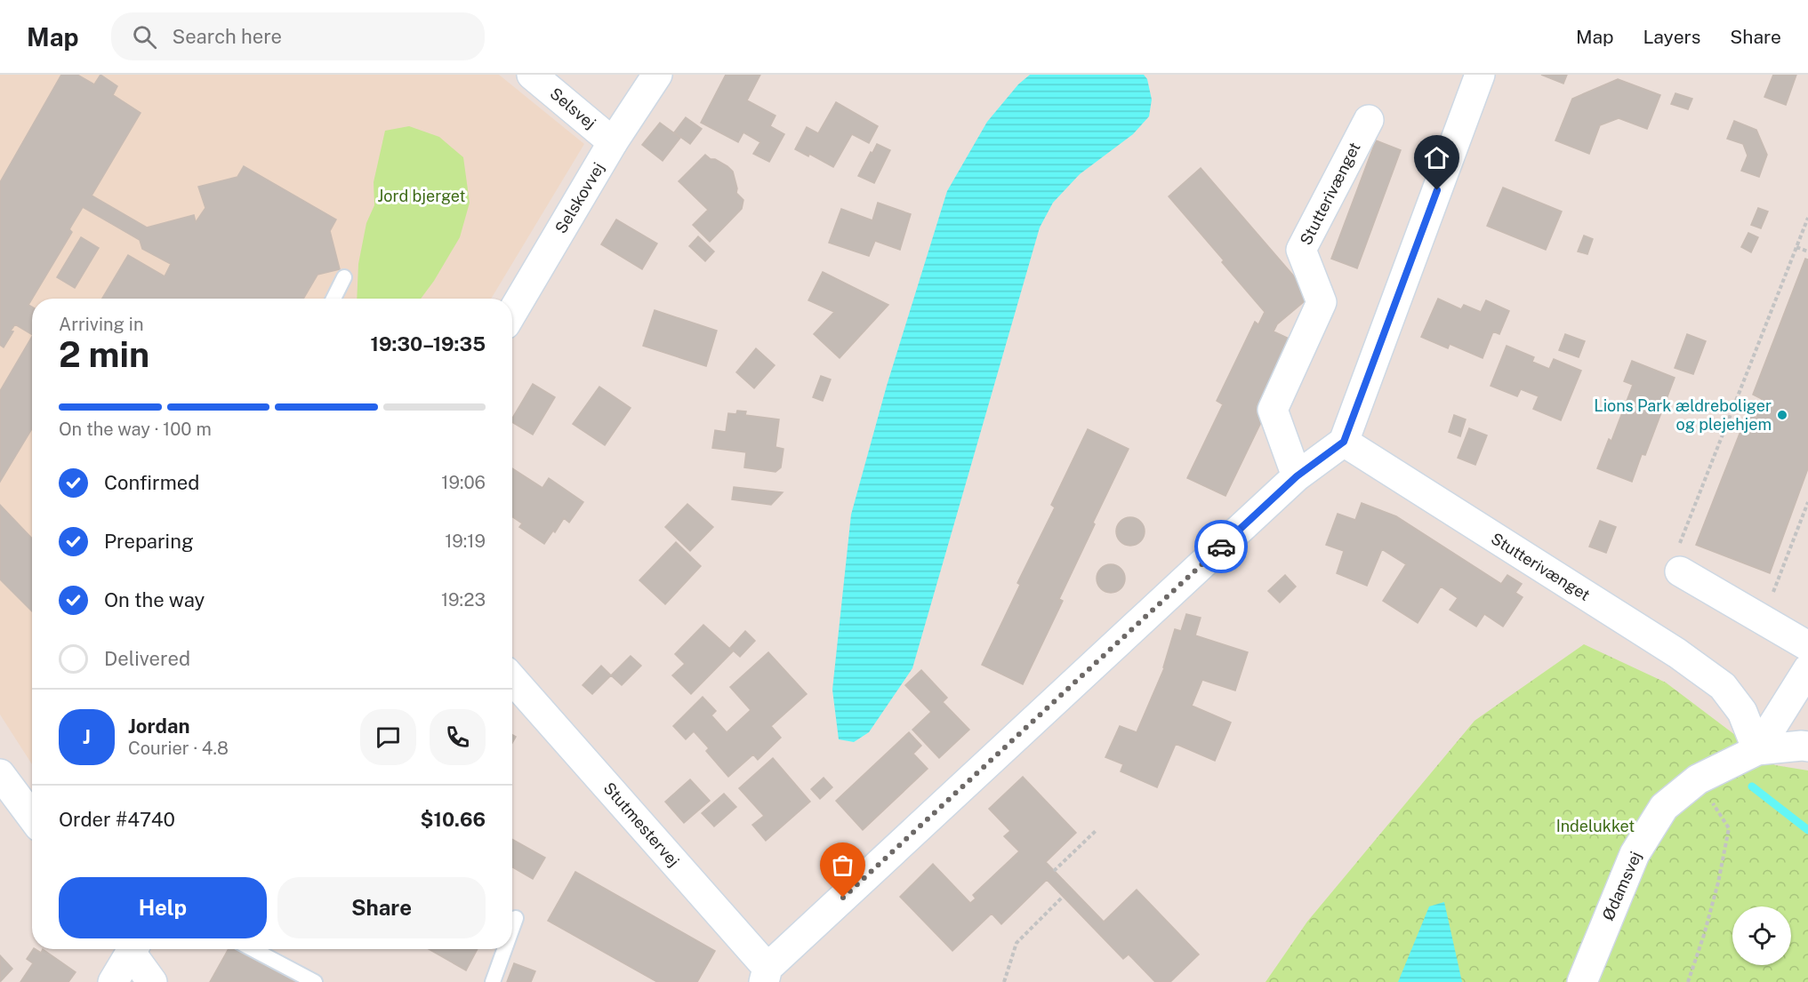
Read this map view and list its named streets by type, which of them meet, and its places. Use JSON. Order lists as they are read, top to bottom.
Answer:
{
  "streets": {
    "street": [
      "Selsvej",
      "Stutterivænget",
      "Selskovvej",
      "Stutmestervej",
      "Ødamsvej"
    ]
  },
  "crossings": [
    ["Selsvej", "Selskovvej"],
    ["Stutterivænget", "Ødamsvej"]
  ],
  "parks": ["Jord bjerget", "Indelukket"],
  "places": ["Lions Park ældreboliger og plejehjem"],
  "page": {
    "header": "Map",
    "search": "Search here",
    "nav": ["Map", "Layers", "Share"],
    "heading": ["2 min", "Arriving in", "19:30–19:35"],
    "panel": [
      "Jordan",
      "Courier · 4.8",
      "Order #4740",
      "$10.66"
    ],
    "bar": "On the way · 100 m",
    "list": [
      ["Confirmed", "19:06"],
      ["Preparing", "19:19"],
      ["On the way", "19:23"],
      "Delivered"
    ],
    "round": "J",
    "buttons": ["Help", "Share"]
  }
}
